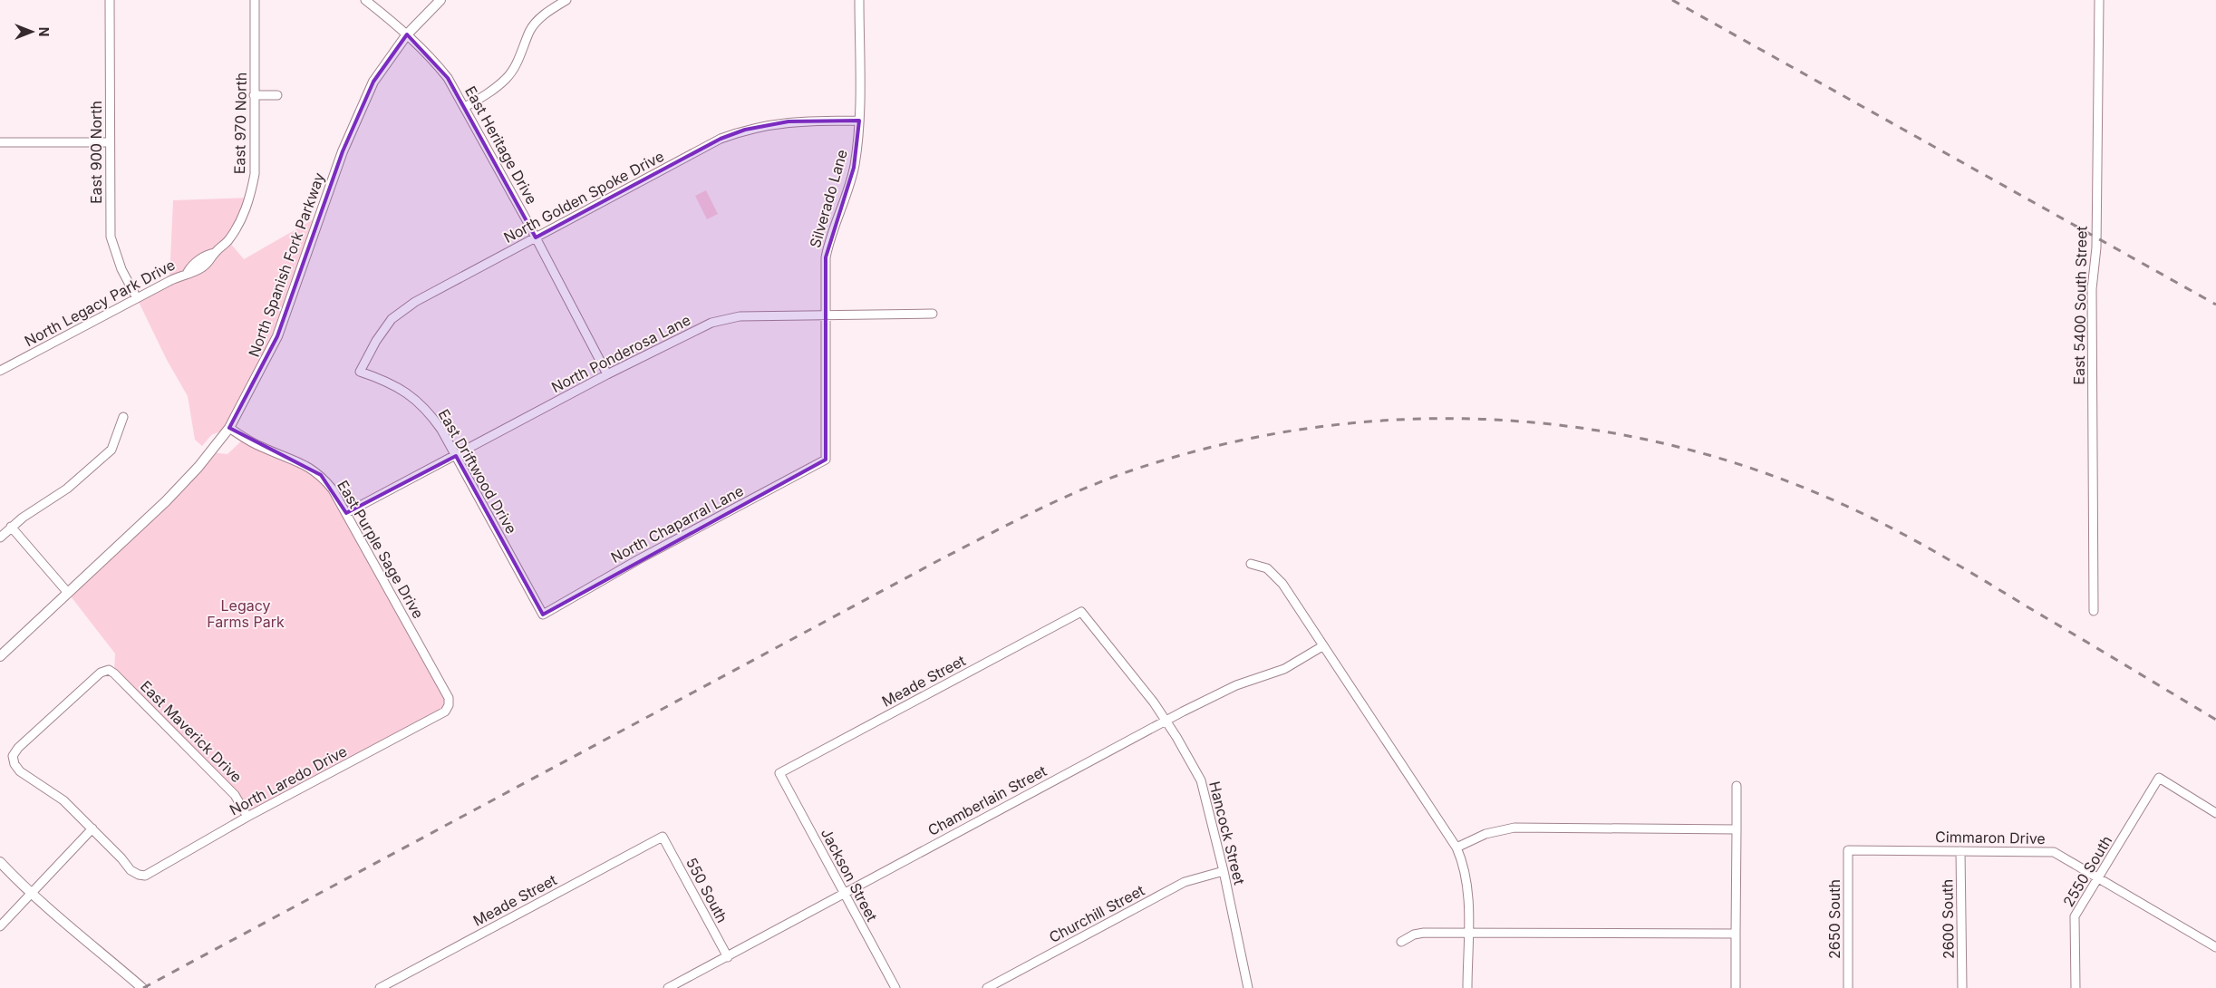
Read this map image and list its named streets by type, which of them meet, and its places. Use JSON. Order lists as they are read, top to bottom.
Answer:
{
  "streets": {
    "street": [
      "East 970 North",
      "East Heritage Drive",
      "East 900 North",
      "North Golden Spoke Drive",
      "Silverado Lane",
      "North Spanish Fork Parkway",
      "North Legacy Park Drive",
      "East 5400 South Street",
      "North Ponderosa Lane",
      "East Driftwood Drive",
      "North Chaparral Lane",
      "East Purple Sage Drive",
      "Meade Street",
      "East Maverick Drive",
      "North Laredo Drive",
      "Chamberlain Street",
      "Hancock Street",
      "Cimmaron Drive",
      "2550 South",
      "Jackson Street",
      "550 South",
      "Churchill Street",
      "2650 South",
      "2600 South"
    ]
  },
  "crossings": [
    ["East 970 North", "North Legacy Park Drive"],
    ["East Heritage Drive", "North Golden Spoke Drive"],
    ["East Heritage Drive", "North Spanish Fork Parkway"],
    ["East Heritage Drive", "North Ponderosa Lane"],
    ["East 900 North", "North Legacy Park Drive"],
    ["North Golden Spoke Drive", "Silverado Lane"],
    ["North Golden Spoke Drive", "East Driftwood Drive"],
    ["Silverado Lane", "North Ponderosa Lane"],
    ["Silverado Lane", "North Chaparral Lane"],
    ["North Spanish Fork Parkway", "East Purple Sage Drive"],
    ["North Ponderosa Lane", "East Driftwood Drive"],
    ["North Ponderosa Lane", "East Purple Sage Drive"],
    ["East Driftwood Drive", "North Chaparral Lane"],
    ["East Purple Sage Drive", "North Laredo Drive"],
    ["Meade Street", "Hancock Street"],
    ["Meade Street", "Jackson Street"],
    ["Meade Street", "550 South"],
    ["East Maverick Drive", "North Laredo Drive"],
    ["Chamberlain Street", "Hancock Street"],
    ["Chamberlain Street", "Jackson Street"],
    ["Chamberlain Street", "550 South"],
    ["Hancock Street", "Churchill Street"],
    ["Cimmaron Drive", "2550 South"],
    ["Cimmaron Drive", "2650 South"],
    ["Cimmaron Drive", "2600 South"]
  ],
  "parks": ["Legacy Farms Park"],
  "north": "right"
}
